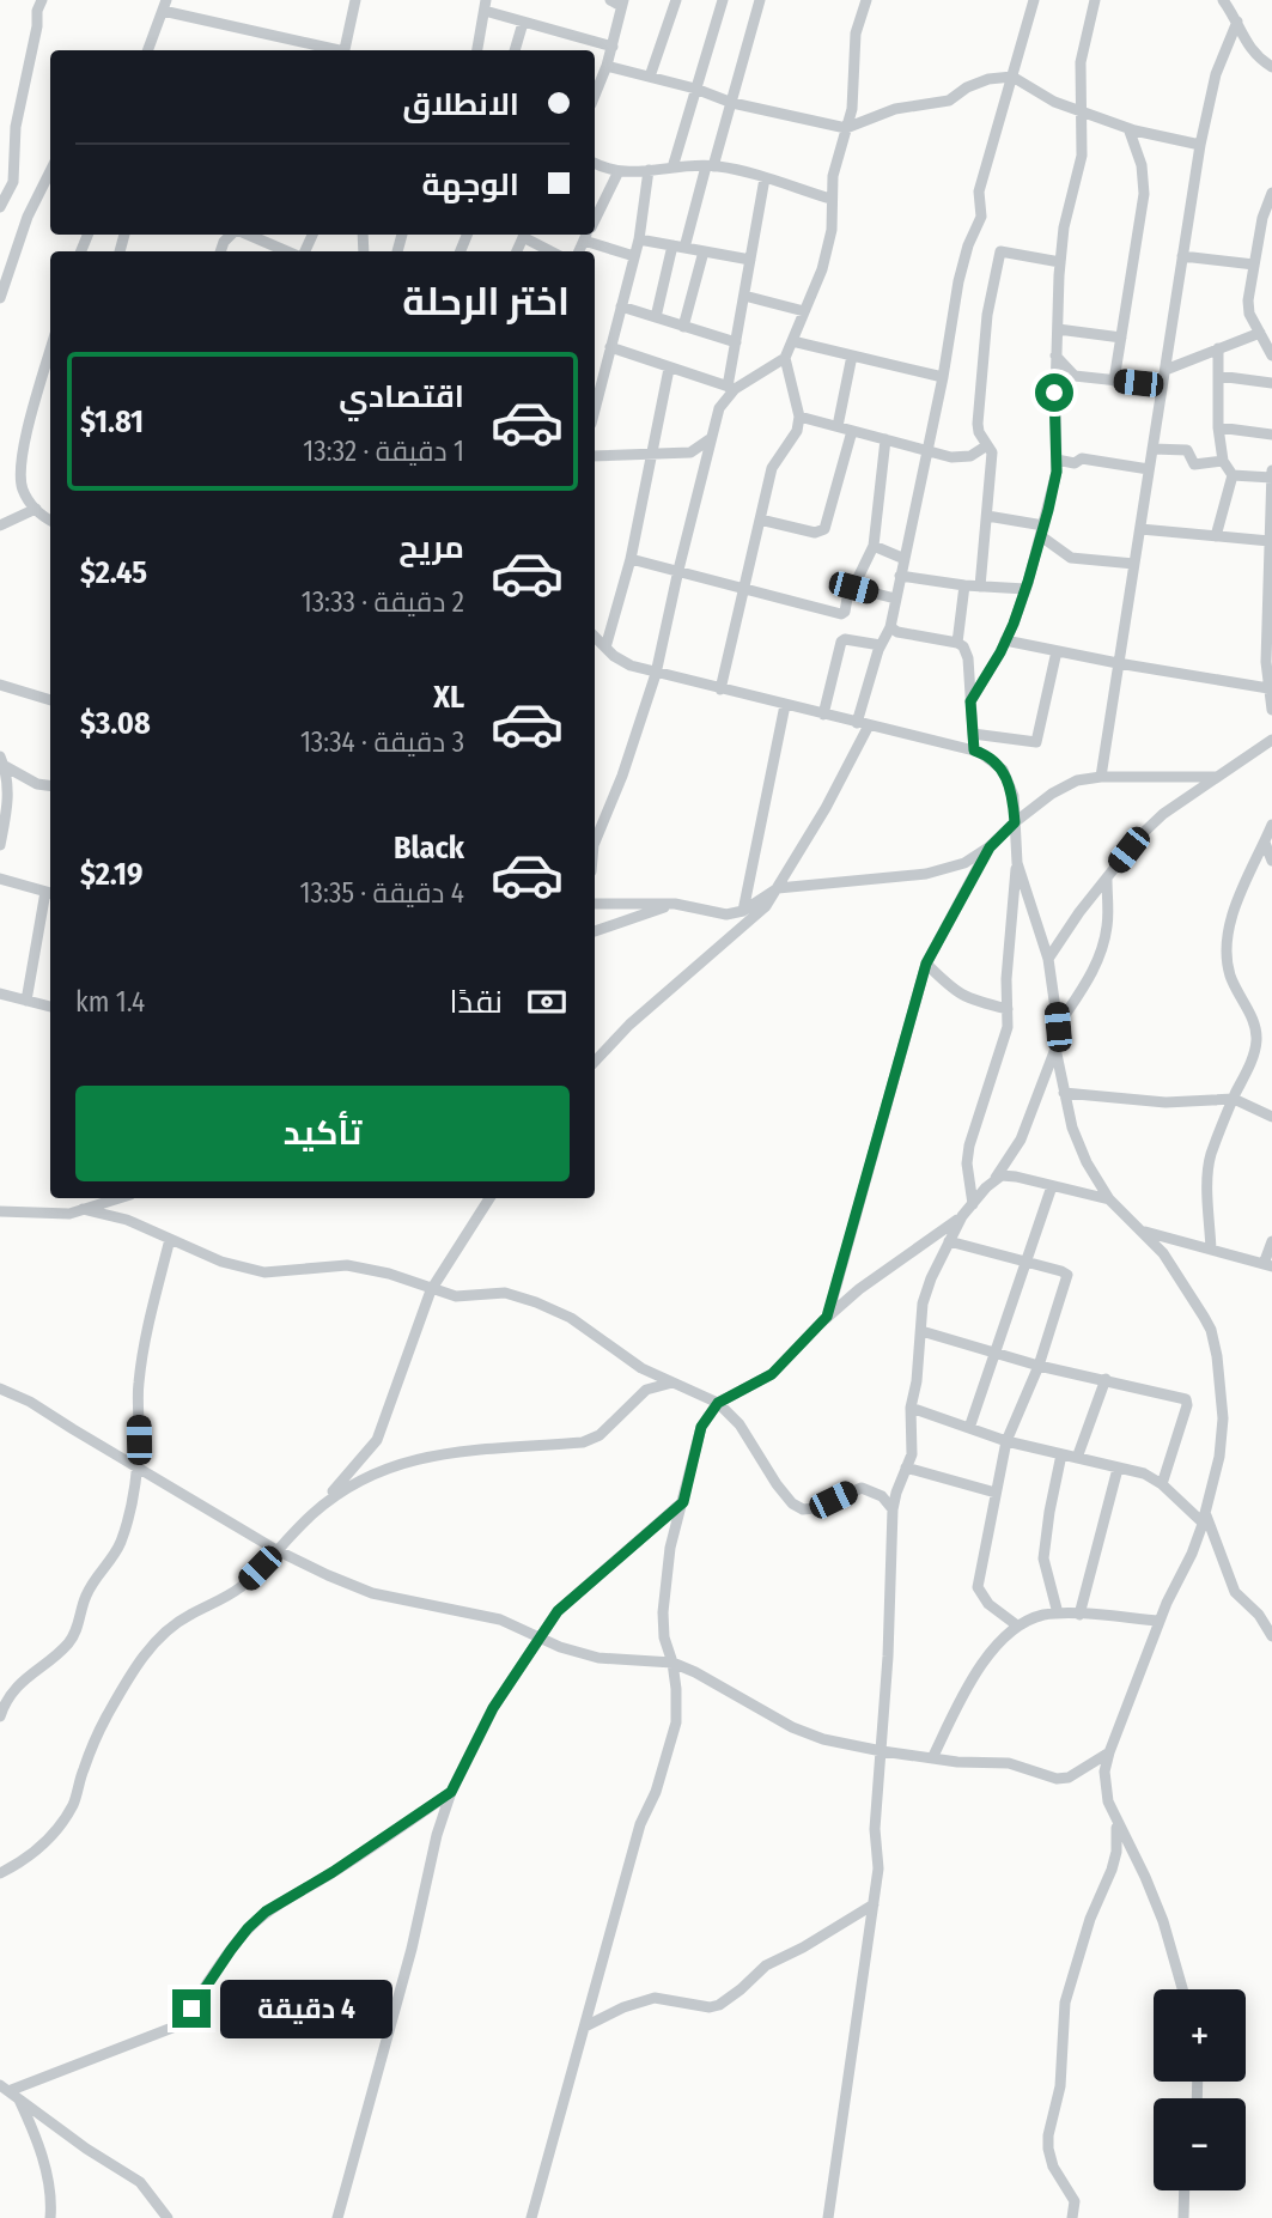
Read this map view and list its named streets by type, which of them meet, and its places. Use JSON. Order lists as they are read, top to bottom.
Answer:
{
  "page": {
    "banner": ["الانطلاق", "الوجهة"],
    "heading": "اختر الرحلة",
    "list": [
      {
        "name": "اقتصادي",
        "note": "1 دقيقة · 13:32",
        "value": "$1.81"
      },
      {
        "name": "مريح",
        "note": "2 دقيقة · 13:33",
        "value": "$2.45"
      },
      {
        "name": "XL",
        "note": "3 دقيقة · 13:34",
        "value": "$3.08"
      },
      {
        "name": "Black",
        "note": "4 دقيقة · 13:35",
        "value": "$2.19"
      }
    ],
    "pay": ["نقدًا", "1.4 km"],
    "buttons": "تأكيد",
    "bubble": "4 دقيقة",
    "map_buttons": ["+", "−"]
  }
}
